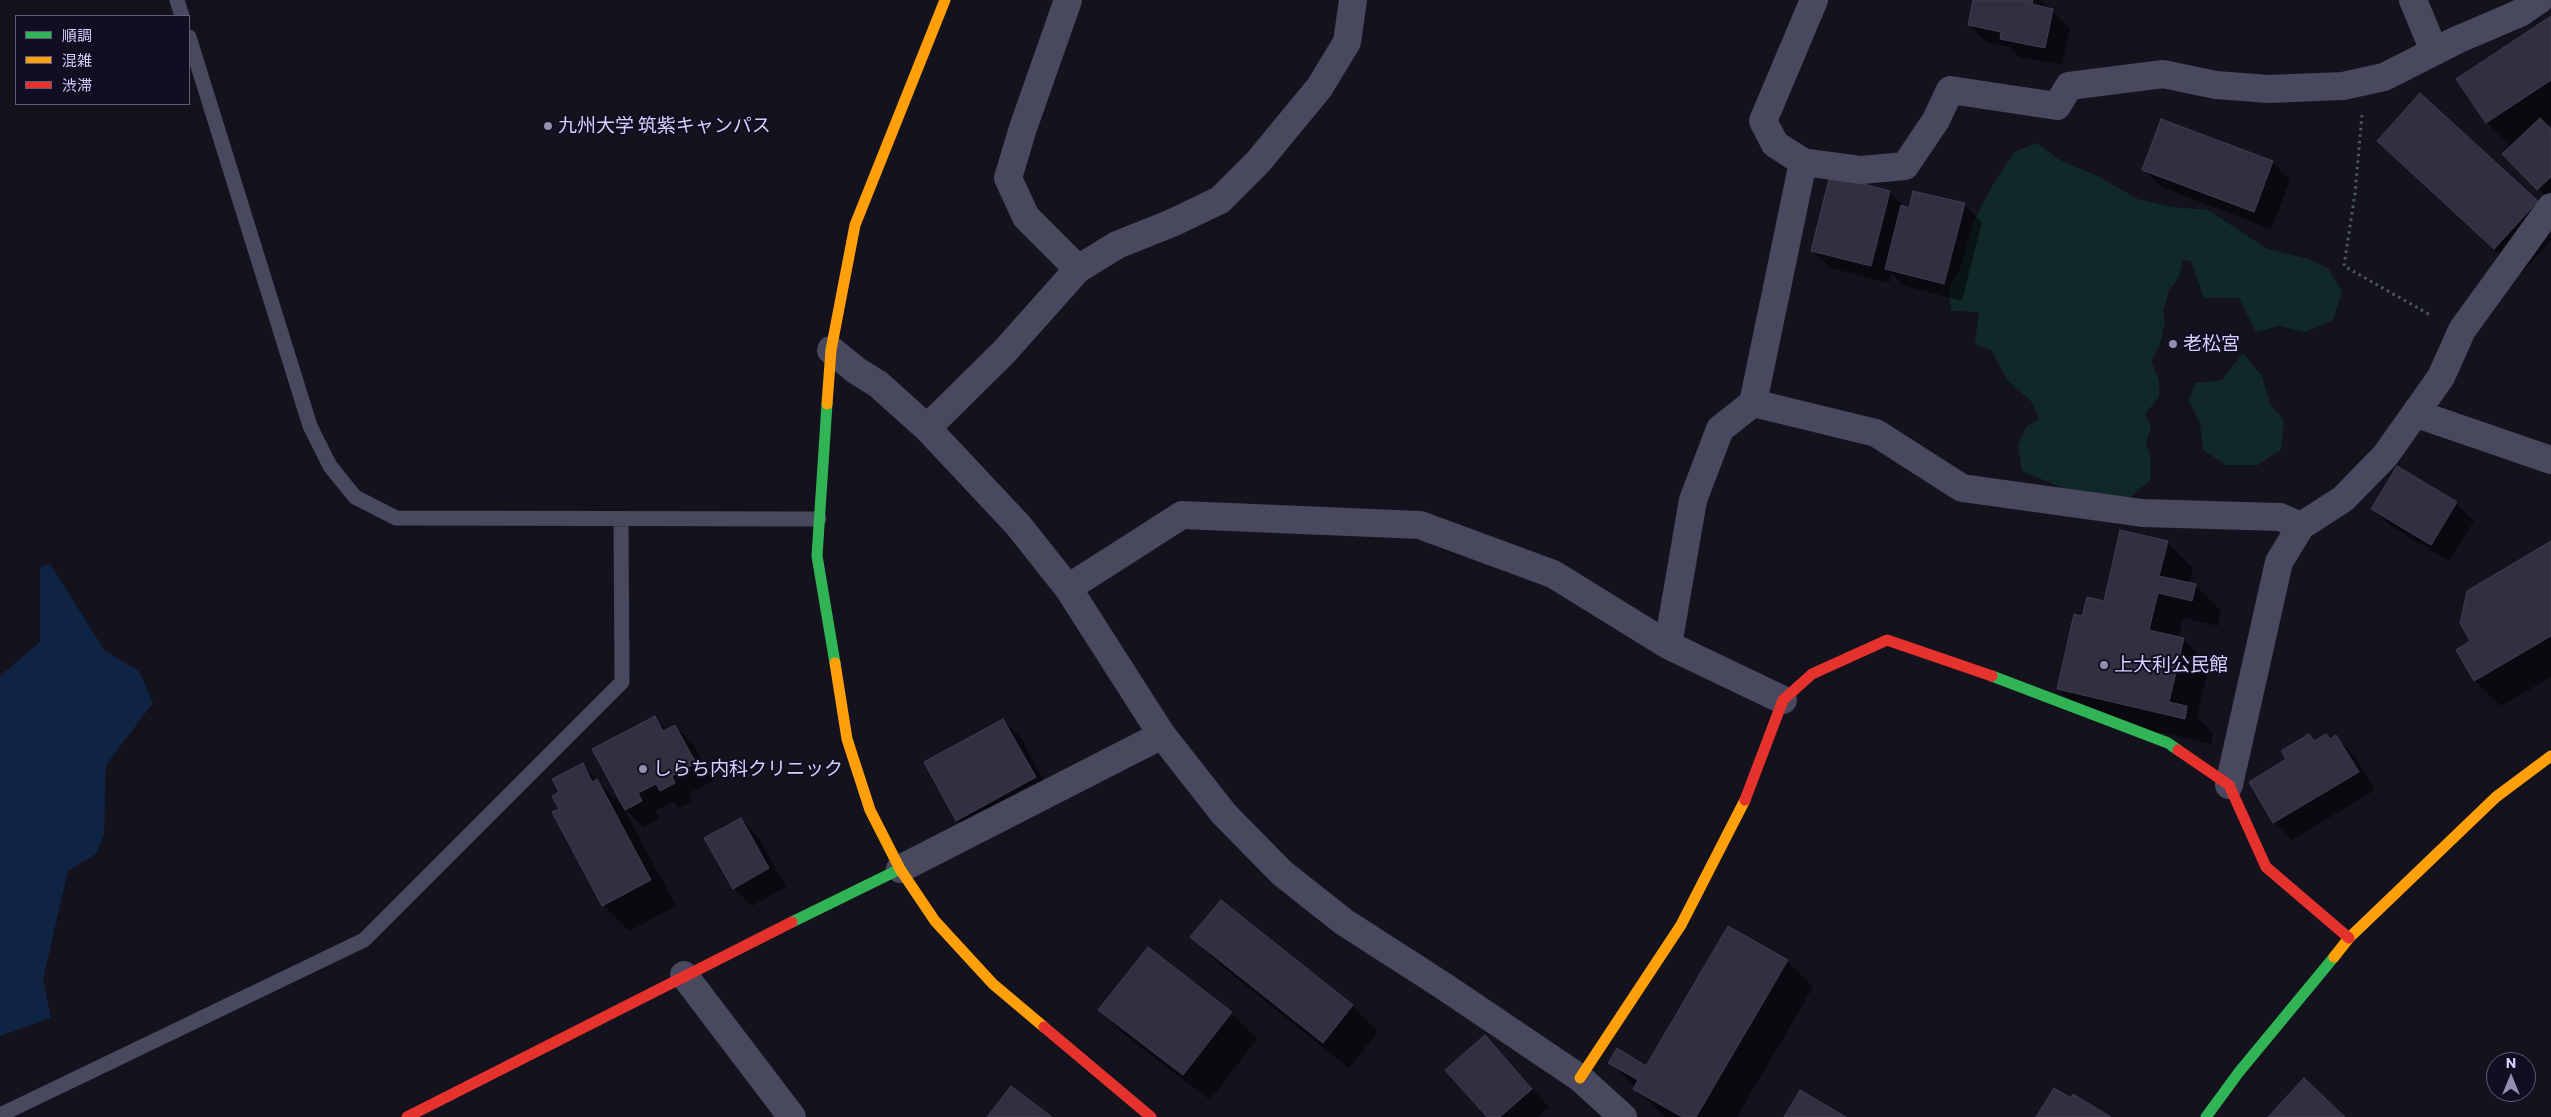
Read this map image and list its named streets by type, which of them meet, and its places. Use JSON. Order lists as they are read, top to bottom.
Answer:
{
  "places": [
    "九州大学 筑紫キャンパス",
    "老松宮",
    "上大利公民館",
    "しらち内科クリニック"
  ],
  "legend": ["順調", "混雑", "渋滞"],
  "north": "top"
}
